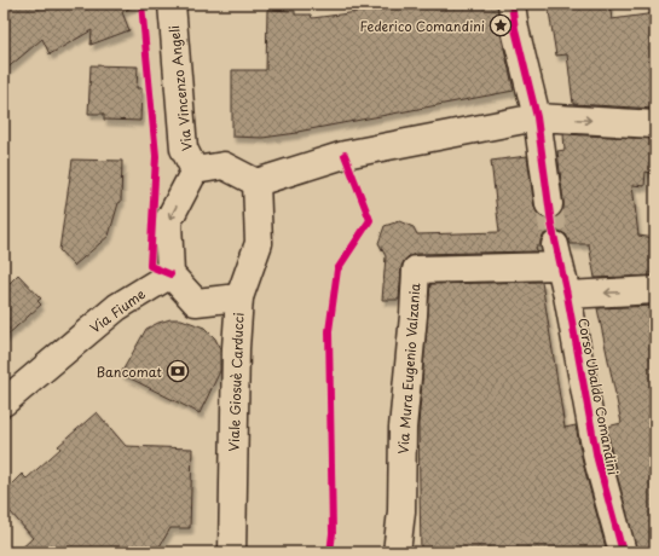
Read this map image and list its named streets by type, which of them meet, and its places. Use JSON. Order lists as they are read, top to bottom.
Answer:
{
  "streets": {
    "street": [
      "Via Vincenzo Angeli",
      "Via Fiume",
      "Via Mura Eugenio Valzania",
      "Viale Giosuè Carducci",
      "Corso Ubaldo Comandini"
    ]
  },
  "crossings": [
    ["Via Vincenzo Angeli", "Via Fiume"],
    ["Via Vincenzo Angeli", "Viale Giosuè Carducci"],
    ["Via Fiume", "Viale Giosuè Carducci"],
    ["Via Mura Eugenio Valzania", "Corso Ubaldo Comandini"]
  ],
  "places": {
    "place": ["Federico Comandini"],
    "bank": ["Bancomat"]
  }
}
